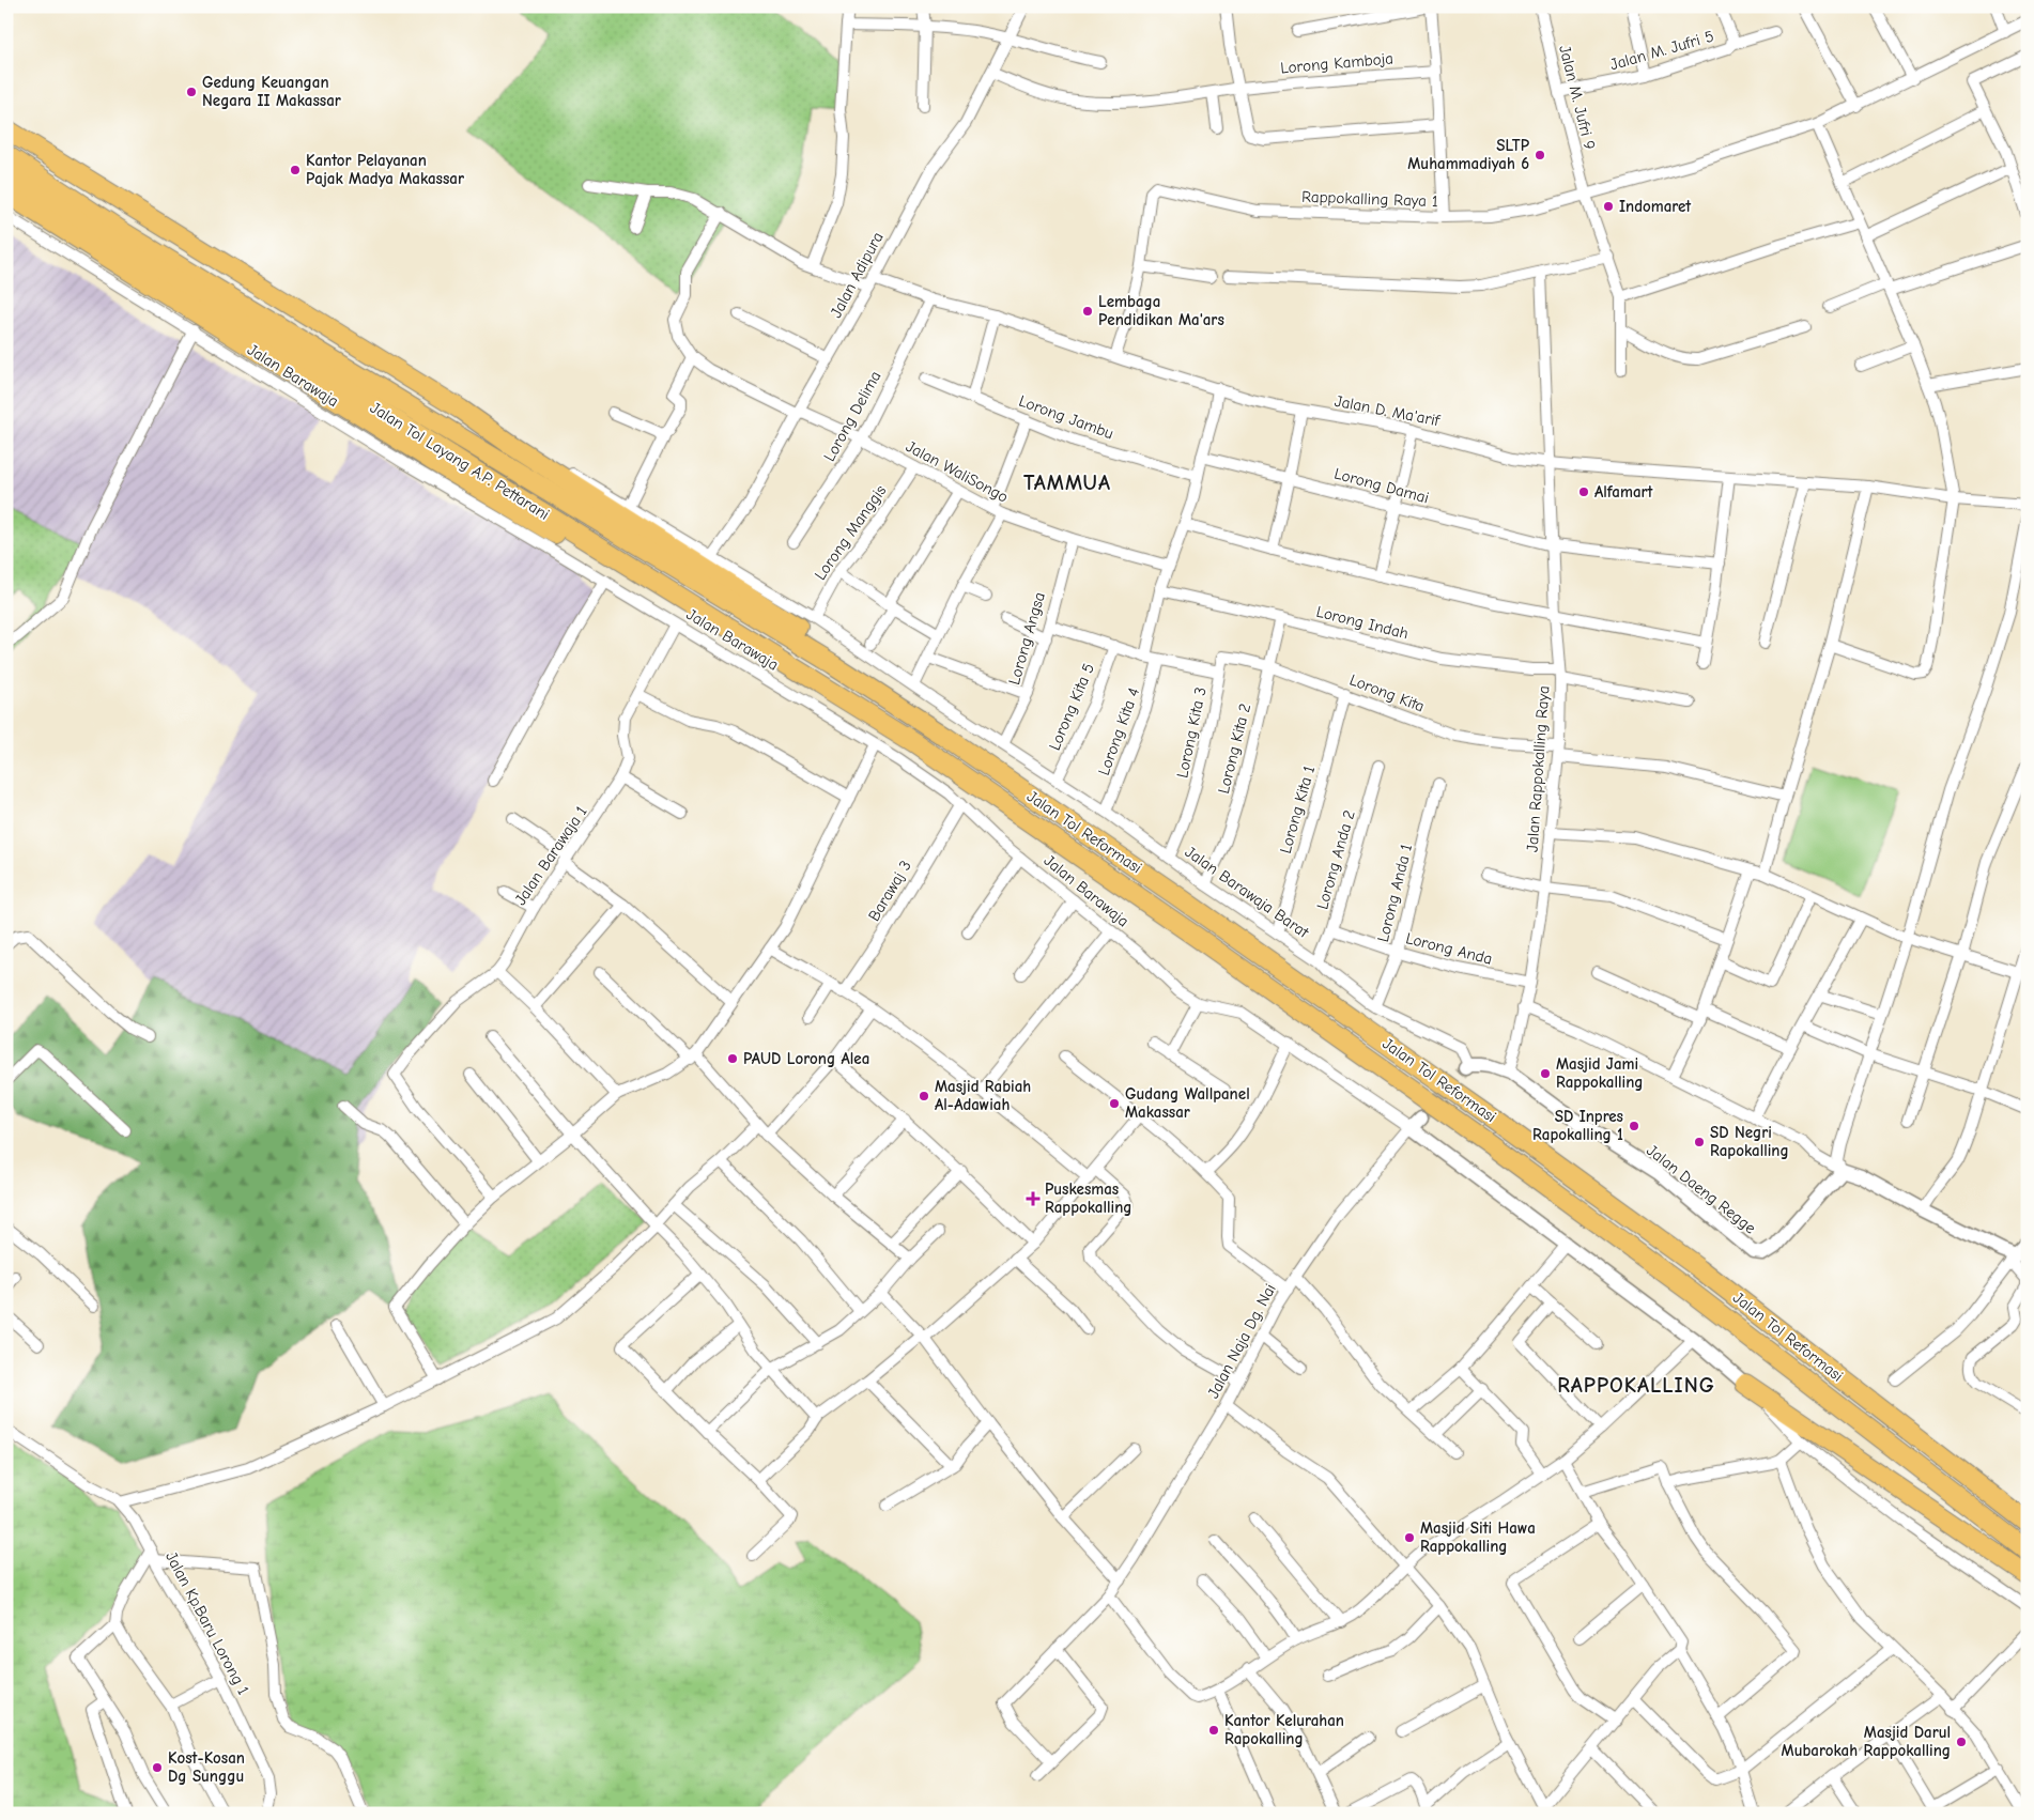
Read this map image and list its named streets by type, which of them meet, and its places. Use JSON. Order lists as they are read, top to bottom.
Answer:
{
  "streets": {
    "highway": ["Jalan Tol Layang A.P. Pettarani", "Jalan Tol Reformasi"],
    "street": [
      "Jalan M. Jufri 5",
      "Lorong Kamboja",
      "Jalan M. Jufri 9",
      "Rappokalling Raya 1",
      "Jalan Adipura",
      "Jalan Barawaja",
      "Jalan D. Ma'arif",
      "Lorong Delima",
      "Lorong Jambu",
      "Jalan WaliSongo",
      "Lorong Damai",
      "Lorong Manggis",
      "Lorong Indah",
      "Lorong Angsa",
      "Lorong Kita",
      "Lorong Kita 5",
      "Lorong Kita 4",
      "Lorong Kita 3",
      "Lorong Kita 2",
      "Jalan Rappokalling Raya",
      "Lorong Kita 1",
      "Jalan Barawaja 1",
      "Lorong Anda 2",
      "Barawaj 3",
      "Jalan Barawaja Barat",
      "Lorong Anda 1",
      "Lorong Anda",
      "Jalan Daeng Regge",
      "Jalan Naja Dg. Nai",
      "Jalan Kp.Baru Lorong 1"
    ]
  },
  "crossings": [
    ["Jalan M. Jufri 5", "Jalan M. Jufri 9"],
    ["Lorong Kamboja", "Jalan Adipura"],
    ["Jalan M. Jufri 9", "Rappokalling Raya 1"],
    ["Jalan Adipura", "Jalan D. Ma'arif"],
    ["Jalan Adipura", "Jalan WaliSongo"],
    ["Jalan Adipura", "Jalan Barawaja Barat"],
    ["Jalan Barawaja", "Jalan Barawaja 1"],
    ["Jalan Barawaja", "Barawaj 3"],
    ["Jalan Barawaja", "Jalan Naja Dg. Nai"],
    ["Jalan D. Ma'arif", "Lorong Delima"],
    ["Jalan D. Ma'arif", "Jalan Rappokalling Raya"],
    ["Lorong Delima", "Jalan WaliSongo"],
    ["Jalan Tol Layang A.P. Pettarani", "Jalan Tol Reformasi"],
    ["Jalan WaliSongo", "Lorong Manggis"],
    ["Jalan WaliSongo", "Lorong Angsa"],
    ["Lorong Damai", "Jalan Rappokalling Raya"],
    ["Lorong Manggis", "Jalan Barawaja Barat"],
    ["Lorong Indah", "Lorong Kita 2"],
    ["Lorong Indah", "Jalan Rappokalling Raya"],
    ["Lorong Angsa", "Lorong Kita 3"],
    ["Lorong Angsa", "Jalan Barawaja Barat"],
    ["Lorong Kita", "Lorong Kita 3"],
    ["Lorong Kita", "Lorong Kita 2"],
    ["Lorong Kita", "Jalan Rappokalling Raya"],
    ["Lorong Kita", "Lorong Kita 1"],
    ["Lorong Kita 5", "Lorong Kita 3"],
    ["Lorong Kita 5", "Jalan Barawaja Barat"],
    ["Lorong Kita 4", "Lorong Kita 3"],
    ["Lorong Kita 4", "Jalan Barawaja Barat"],
    ["Lorong Kita 3", "Jalan Barawaja Barat"],
    ["Lorong Kita 2", "Jalan Barawaja Barat"],
    ["Jalan Rappokalling Raya", "Lorong Anda"],
    ["Jalan Rappokalling Raya", "Jalan Daeng Regge"],
    ["Lorong Kita 1", "Jalan Barawaja Barat"],
    ["Lorong Anda 2", "Jalan Barawaja Barat"],
    ["Lorong Anda 2", "Lorong Anda"],
    ["Jalan Barawaja Barat", "Lorong Anda 1"],
    ["Lorong Anda 1", "Lorong Anda"]
  ],
  "districts": ["TAMMUA", "RAPPOKALLING"],
  "places": {
    "other": [
      "Gedung Keuangan Negara II Makassar",
      "SLTP Muhammadiyah 6",
      "Kantor Pelayanan Pajak Madya Makassar",
      "Indomaret",
      "Lembaga Pendidikan Ma'ars",
      "Alfamart",
      "PAUD Lorong Alea",
      "Masjid Jami Rappokalling",
      "Masjid Rabiah Al-Adawiah",
      "Gudang Wallpanel Makassar",
      "SD Inpres Rapokalling 1",
      "SD Negri Rapokalling",
      "Masjid Siti Hawa Rappokalling",
      "Kantor Kelurahan Rapokalling",
      "Masjid Darul Mubarokah Rappokalling",
      "Kost-Kosan Dg Sunggu"
    ],
    "health": ["Puskesmas Rappokalling"]
  }
}
